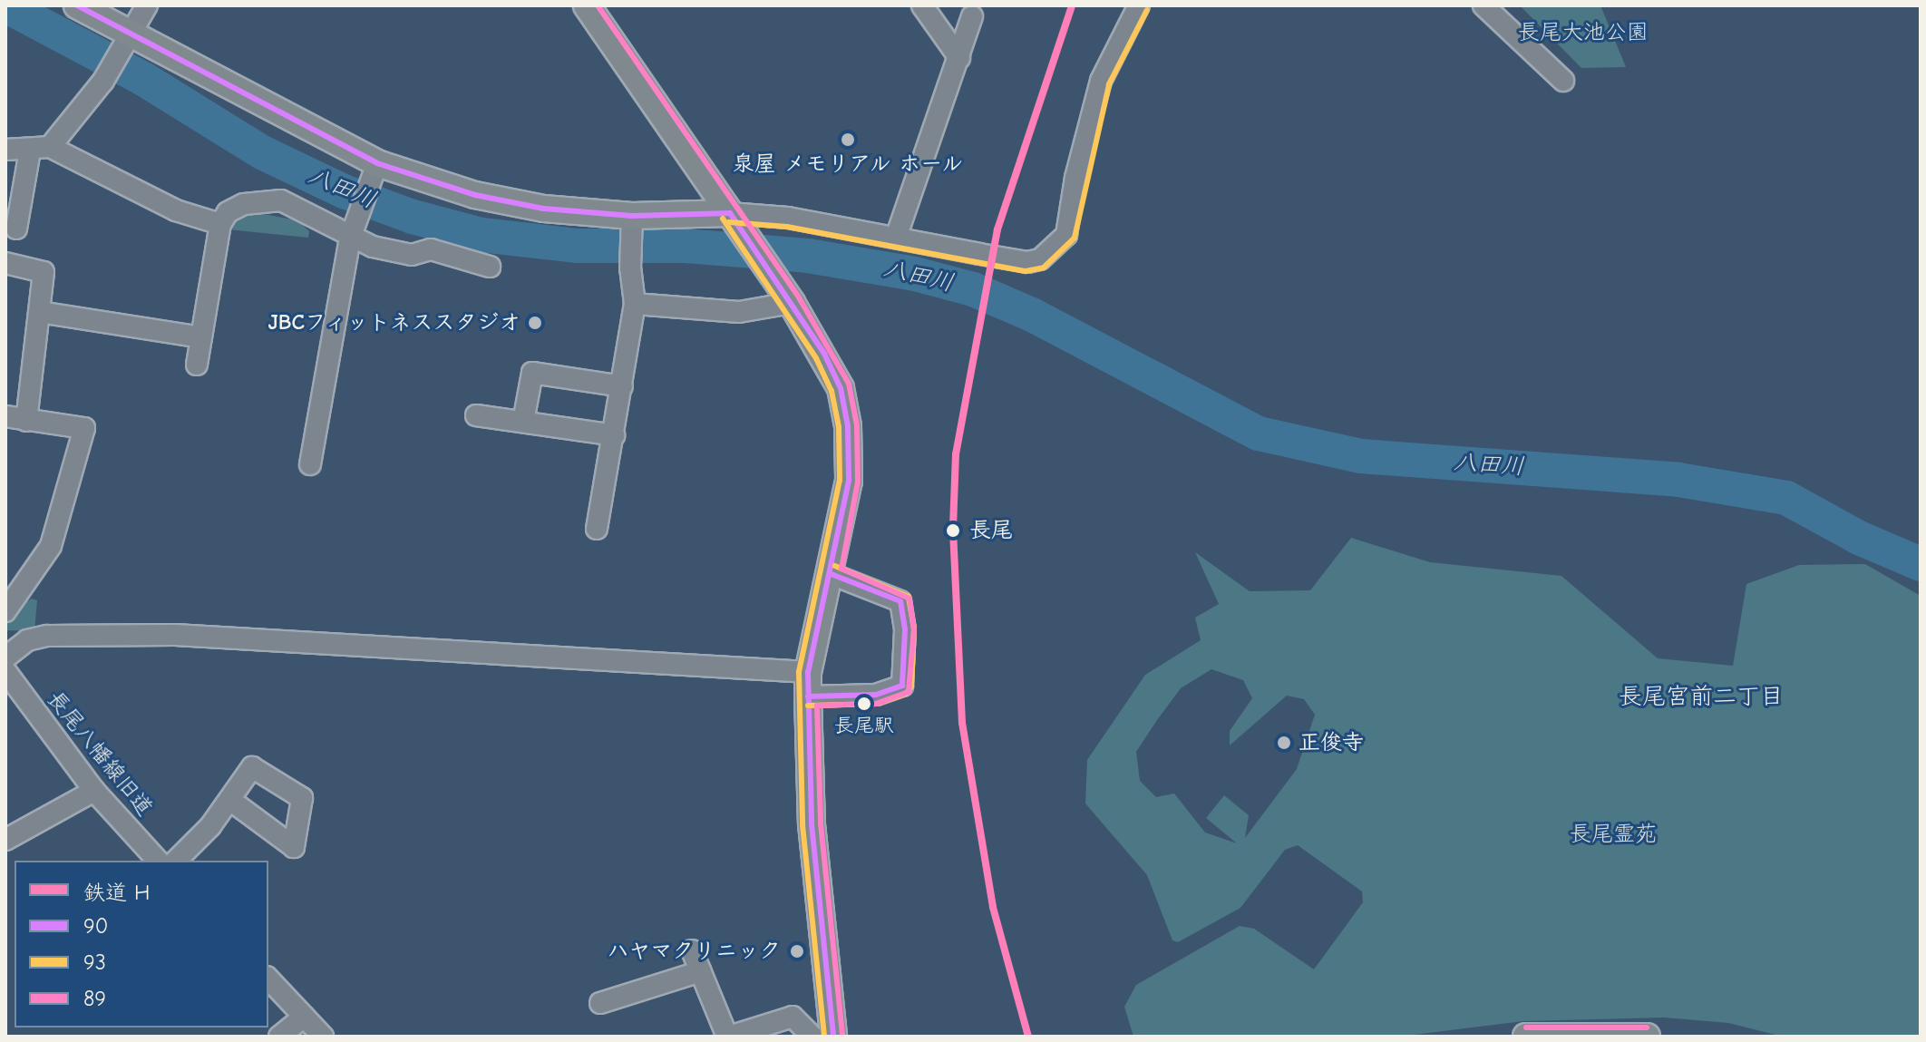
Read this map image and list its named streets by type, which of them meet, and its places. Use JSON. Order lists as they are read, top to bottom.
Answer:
{
  "streets": {
    "street": ["長尾八幡線旧道"]
  },
  "districts": ["長尾宮前二丁目"],
  "water": ["八田川"],
  "parks": ["長尾大池公園", "長尾霊苑"],
  "places": [
    "泉屋 メモリアル ホール",
    "JBCフィットネススタジオ",
    "長尾",
    "長尾駅",
    "正俊寺",
    "ハヤマクリニック"
  ],
  "lines": [
    "rail line H",
    "transit line 90",
    "transit line 89",
    "transit line 93"
  ],
  "legend": [
    "鉄道 H",
    "90",
    "93",
    "89"
  ]
}
